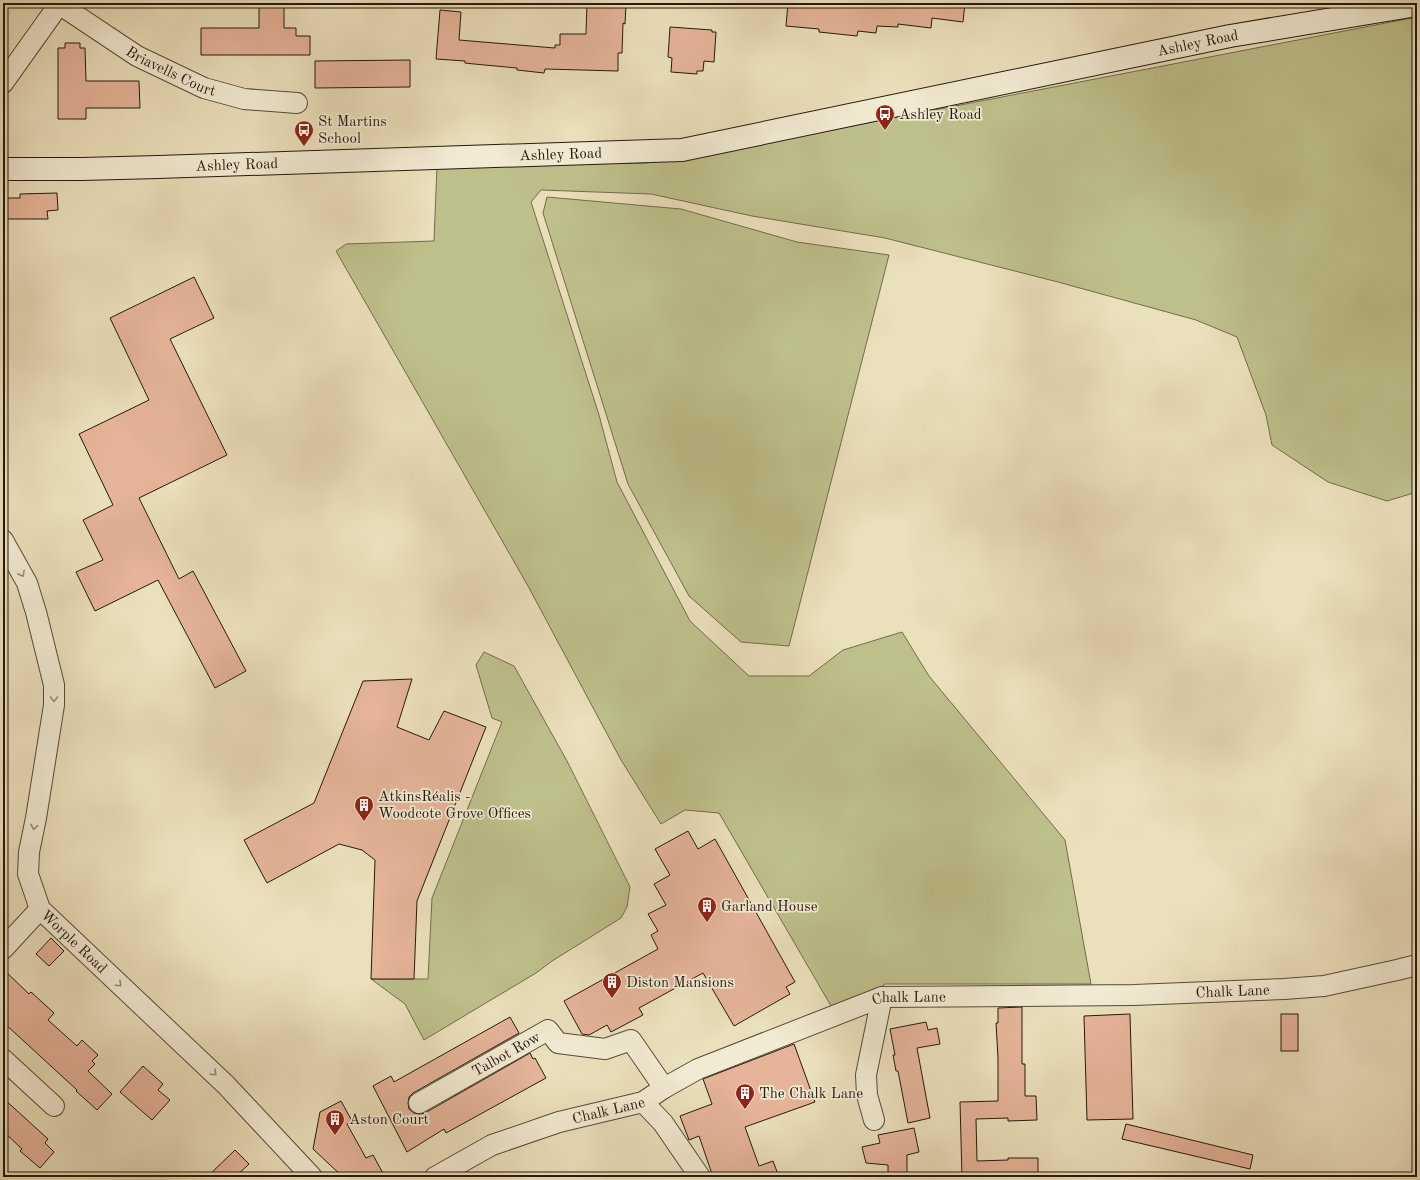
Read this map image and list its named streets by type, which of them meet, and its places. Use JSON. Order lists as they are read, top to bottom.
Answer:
{
  "streets": {
    "main road": ["Ashley Road"],
    "street": [
      "Briavells Court",
      "Worple Road",
      "Chalk Lane",
      "Talbot Row"
    ]
  },
  "crossings": [
    ["Chalk Lane", "Talbot Row"]
  ],
  "one_way": ["Worple Road"],
  "places": {
    "bus stop": ["Ashley Road", "St Martins School"],
    "building": [
      "AtkinsRéalis - Woodcote Grove Offices",
      "Garland House",
      "Diston Mansions",
      "The Chalk Lane",
      "Aston Court"
    ]
  }
}
